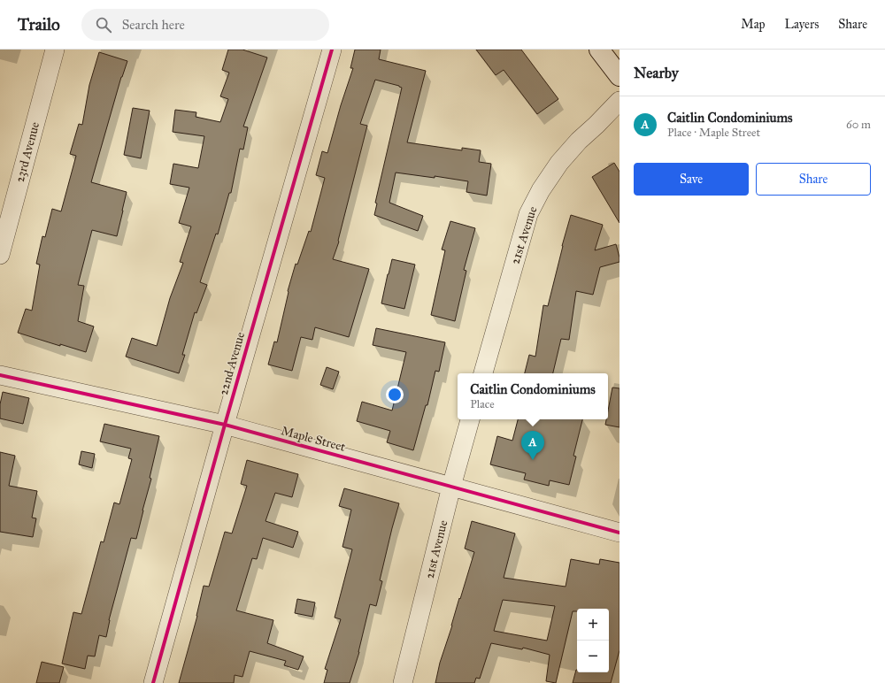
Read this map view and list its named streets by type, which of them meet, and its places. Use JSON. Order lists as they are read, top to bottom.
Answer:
{
  "streets": {
    "street": [
      "23rd Avenue",
      "21st Avenue",
      "22nd Avenue",
      "Maple Street"
    ]
  },
  "crossings": [
    ["21st Avenue", "Maple Street"],
    ["22nd Avenue", "Maple Street"]
  ],
  "page": {
    "header": "Trailo",
    "search": "Search here",
    "nav": ["Map", "Layers", "Share"],
    "heading": "Nearby",
    "list": [
      {
        "mark": "A",
        "name": "Caitlin Condominiums",
        "note": "Place · Maple Street",
        "value": "60 m"
      }
    ],
    "buttons": ["Save", "Share"],
    "popup": ["Caitlin Condominiums", "Place"],
    "pins": "A",
    "map_buttons": ["+", "−"]
  }
}
